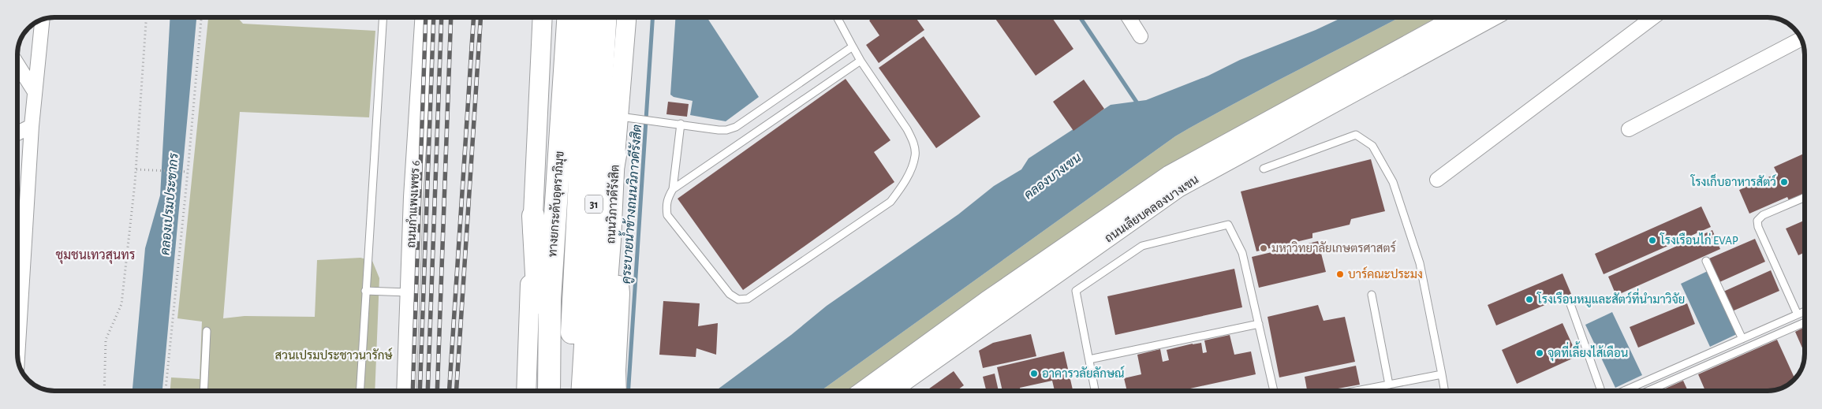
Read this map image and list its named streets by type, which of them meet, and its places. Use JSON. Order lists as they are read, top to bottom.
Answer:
{
  "streets": {
    "highway": ["ทางยกระดับอุตราภิมุข", "31", "ถนนวิภาวดีรังสิต"],
    "main road": ["ถนนกำแพงเพชร 6", "ถนนเลียบคลองบางเขน"]
  },
  "districts": ["ชุมชนเทวสุนทร"],
  "water": ["คลองบางเขน", "คลองเปรมประชากร", "คูระบายน้ำข้างถนนวิภาวดีรังสิต"],
  "parks": ["สวนเปรมประชาวนารักษ์"],
  "places": [
    "โรงเก็บอาหารสัตว์",
    "โรงเรือนไก่ EVAP",
    "มหาวิทยาลัยเกษตรศาสตร์",
    "บาร์คณะประมง",
    "โรงเรือนหมูและสัตว์ที่นำมาวิจัย",
    "จุดที่เลี้ยงไส้เดือน",
    "อาคารวลัยลักษณ์"
  ]
}
